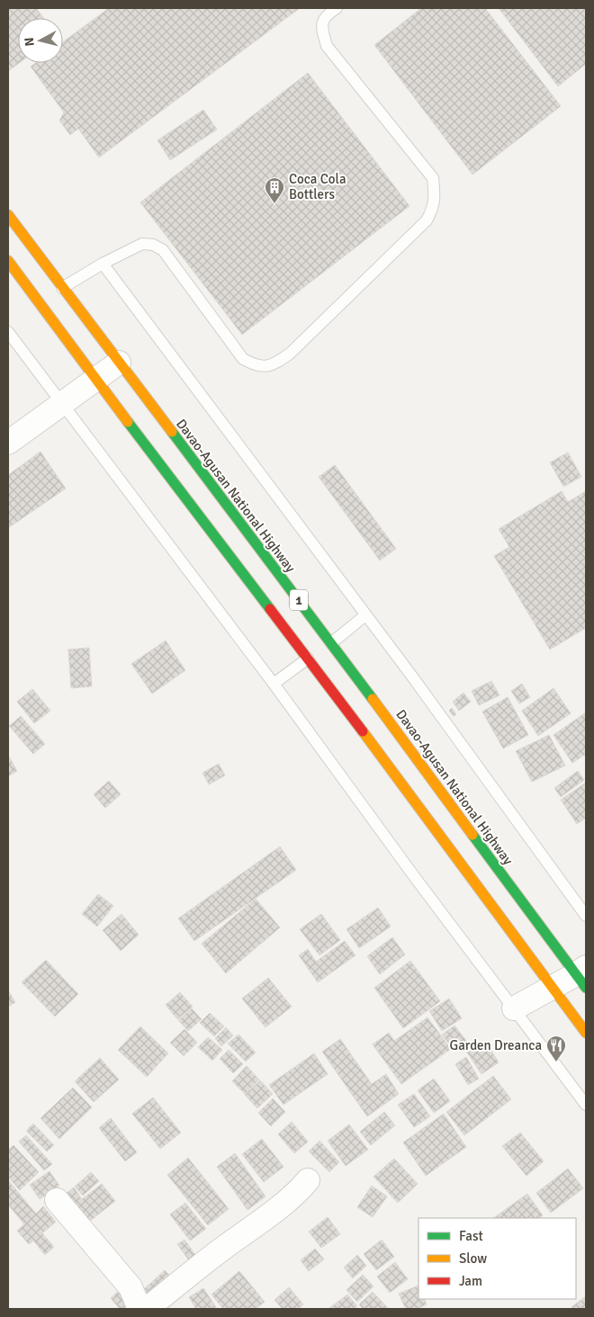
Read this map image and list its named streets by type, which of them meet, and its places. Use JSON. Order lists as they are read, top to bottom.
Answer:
{
  "streets": {
    "highway": ["Davao-Agusan National Highway", "1"]
  },
  "places": {
    "building": ["Coca Cola Bottlers"],
    "restaurant": ["Garden Dreanca"]
  },
  "legend": ["Fast", "Slow", "Jam"],
  "north": "left"
}
